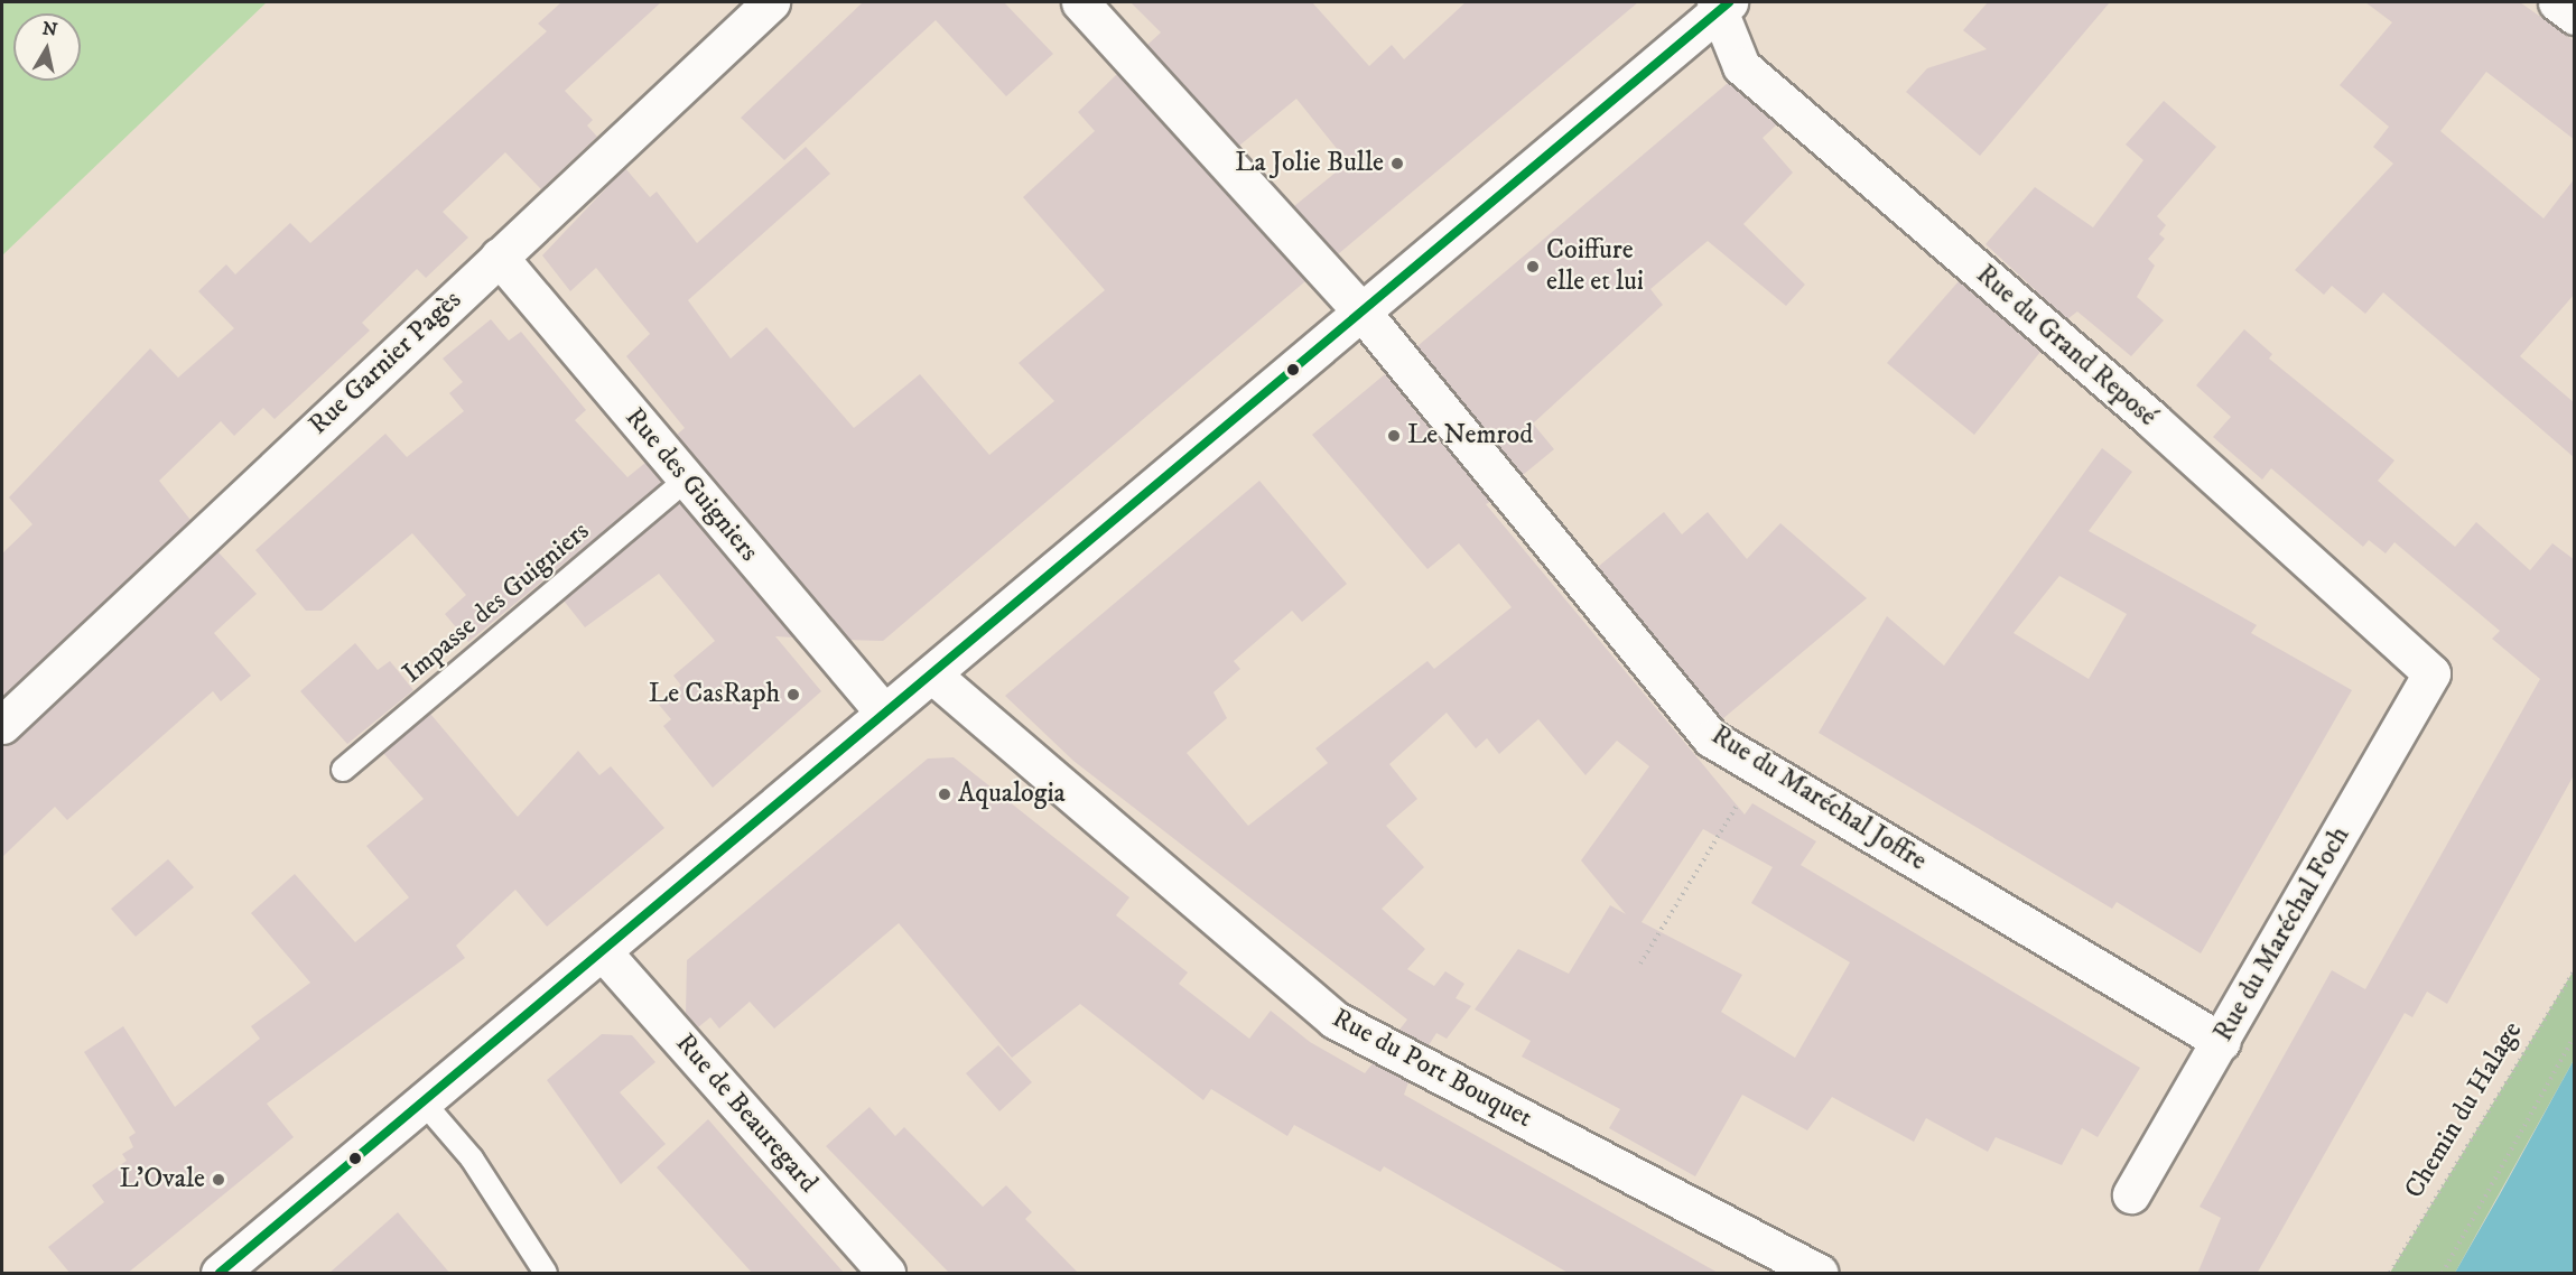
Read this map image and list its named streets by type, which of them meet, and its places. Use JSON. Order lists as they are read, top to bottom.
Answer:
{
  "streets": {
    "street": [
      "Rue du Grand Reposé",
      "Rue Garnier Pagès",
      "Rue des Guigniers",
      "Rue du Maréchal Joffre",
      "Rue du Maréchal Foch",
      "Rue du Port Bouquet",
      "Rue de Beauregard"
    ],
    "lane": ["Impasse des Guigniers"],
    "path": ["Chemin du Halage"]
  },
  "crossings": [
    ["Rue du Grand Reposé", "Rue du Maréchal Foch"],
    ["Rue Garnier Pagès", "Rue des Guigniers"],
    ["Rue des Guigniers", "Impasse des Guigniers"],
    ["Rue du Maréchal Joffre", "Rue du Maréchal Foch"]
  ],
  "places": [
    "La Jolie Bulle",
    "Coiffure elle et lui",
    "Le Nemrod",
    "Le CasRaph",
    "Aqualogia",
    "L'Ovale"
  ],
  "north": "top"
}
